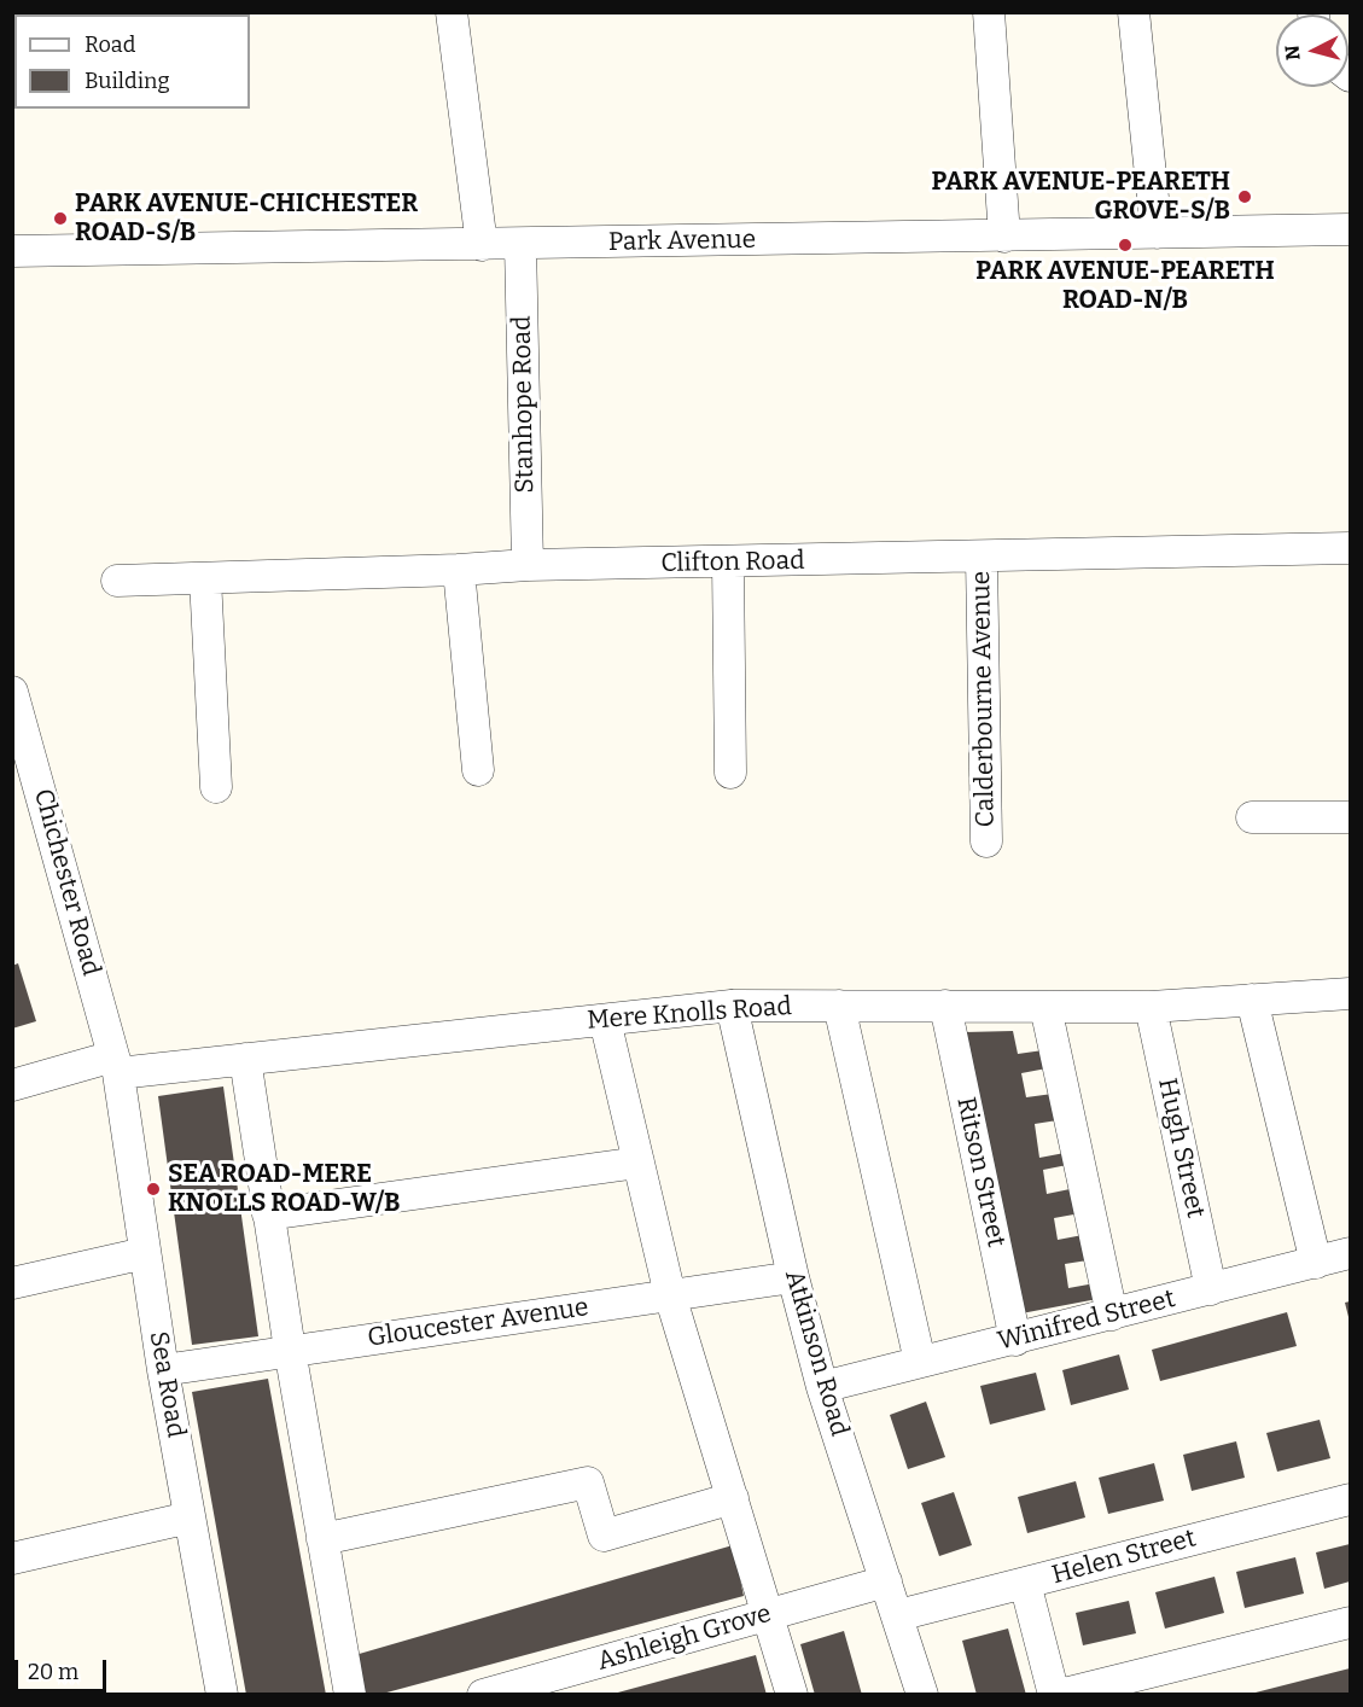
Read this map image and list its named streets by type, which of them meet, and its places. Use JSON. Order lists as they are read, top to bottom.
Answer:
{
  "streets": {
    "street": [
      "Park Avenue",
      "Stanhope Road",
      "Clifton Road",
      "Calderbourne Avenue",
      "Chichester Road",
      "Mere Knolls Road",
      "Hugh Street",
      "Ritson Street",
      "Winifred Street",
      "Gloucester Avenue",
      "Atkinson Road",
      "Sea Road",
      "Helen Street",
      "Ashleigh Grove"
    ]
  },
  "crossings": [
    ["Park Avenue", "Stanhope Road"],
    ["Stanhope Road", "Clifton Road"],
    ["Clifton Road", "Calderbourne Avenue"],
    ["Chichester Road", "Mere Knolls Road"],
    ["Chichester Road", "Sea Road"],
    ["Mere Knolls Road", "Hugh Street"],
    ["Mere Knolls Road", "Ritson Street"],
    ["Mere Knolls Road", "Atkinson Road"],
    ["Mere Knolls Road", "Sea Road"],
    ["Hugh Street", "Winifred Street"],
    ["Ritson Street", "Winifred Street"],
    ["Winifred Street", "Atkinson Road"],
    ["Gloucester Avenue", "Atkinson Road"],
    ["Gloucester Avenue", "Sea Road"],
    ["Atkinson Road", "Helen Street"],
    ["Atkinson Road", "Ashleigh Grove"]
  ],
  "places": [
    "PARK AVENUE-PEARETH GROVE-S/B",
    "PARK AVENUE-CHICHESTER ROAD-S/B",
    "PARK AVENUE-PEARETH ROAD-N/B",
    "SEA ROAD-MERE KNOLLS ROAD-W/B"
  ],
  "legend": ["Road", "Building"],
  "scale_bar": "20 m",
  "north": "left"
}
